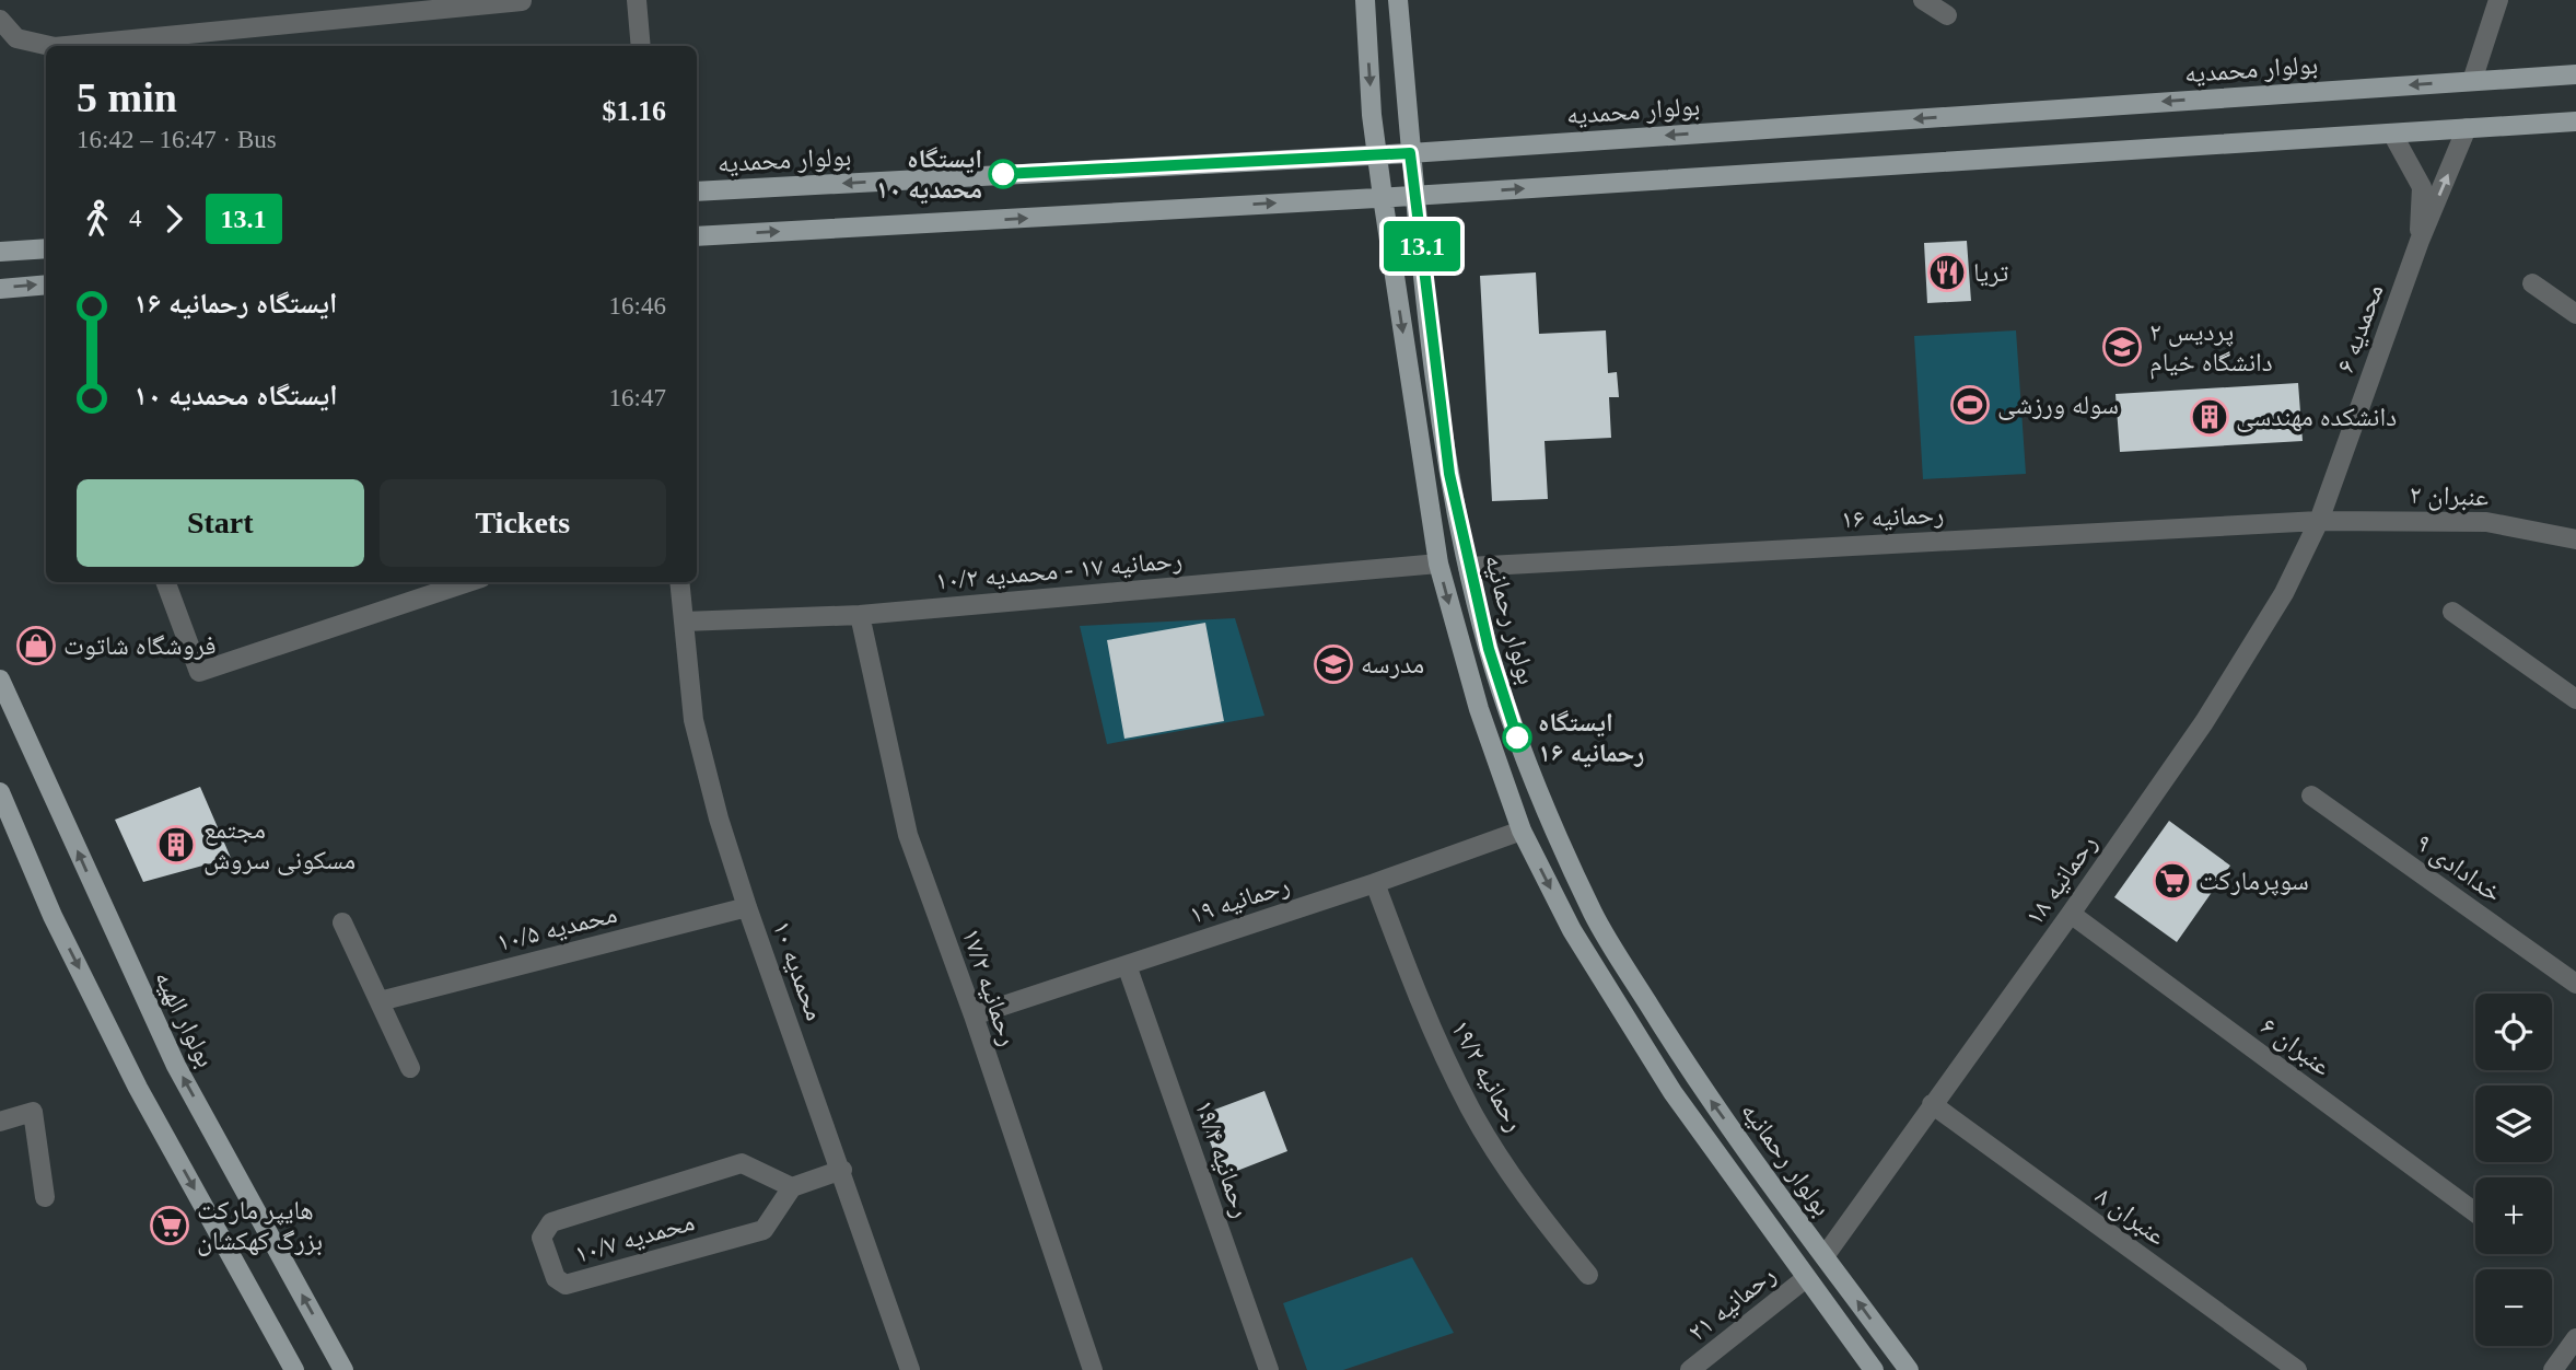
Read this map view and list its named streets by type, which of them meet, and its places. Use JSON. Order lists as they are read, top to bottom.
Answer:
{
  "streets": {
    "main road": ["بولوار محمدیه", "بولوار رحمانیه", "بولوار الهیه"],
    "street": [
      "محمدیه ۶",
      "عنبران ۲",
      "رحمانیه ۱۶",
      "رحمانیه ۱۷ - محمدیه ۱۰/۲",
      "خدادادی ۹",
      "رحمانیه ۱۸",
      "رحمانیه ۱۹",
      "محمدیه ۱۰/۵",
      "محمدیه ۱۰",
      "رحمانیه ۱۷/۲",
      "عنبران ۶",
      "رحمانیه ۱۹/۲",
      "رحمانیه ۱۹/۴",
      "عنبران ۸",
      "محمدیه ۱۰/۷",
      "رحمانیه ۲۱"
    ]
  },
  "crossings": [
    ["بولوار محمدیه", "بولوار رحمانیه"],
    ["محمدیه ۶", "عنبران ۲"],
    ["محمدیه ۶", "رحمانیه ۱۶"],
    ["محمدیه ۶", "رحمانیه ۱۸"],
    ["عنبران ۲", "رحمانیه ۱۶"],
    ["عنبران ۲", "رحمانیه ۱۸"],
    ["رحمانیه ۱۶", "بولوار رحمانیه"],
    ["رحمانیه ۱۶", "رحمانیه ۱۸"],
    ["رحمانیه ۱۷ - محمدیه ۱۰/۲", "بولوار رحمانیه"],
    ["رحمانیه ۱۷ - محمدیه ۱۰/۲", "محمدیه ۱۰"],
    ["رحمانیه ۱۷ - محمدیه ۱۰/۲", "رحمانیه ۱۷/۲"],
    ["بولوار رحمانیه", "رحمانیه ۱۸"],
    ["بولوار رحمانیه", "رحمانیه ۱۹"],
    ["بولوار رحمانیه", "رحمانیه ۲۱"],
    ["رحمانیه ۱۸", "عنبران ۶"],
    ["رحمانیه ۱۸", "عنبران ۸"],
    ["رحمانیه ۱۹", "رحمانیه ۱۷/۲"],
    ["رحمانیه ۱۹", "رحمانیه ۱۹/۲"],
    ["رحمانیه ۱۹", "رحمانیه ۱۹/۴"],
    ["محمدیه ۱۰/۵", "محمدیه ۱۰"]
  ],
  "places": {
    "other": ["ایستگاه محمدیه ۱۰", "ایستگاه رحمانیه ۱۶"],
    "restaurant": ["تریا"],
    "school or university": ["پردیس ۲ دانشگاه خیام", "مدرسه"],
    "sports": ["سوله ورزشی"],
    "building": ["دانشکده مهندسی", "مجتمع مسکونی سروش"],
    "shop": ["فروشگاه شاتوت"],
    "supermarket": ["سوپرمارکت", "هایپر مارکت بزرگ کهکشان"]
  },
  "lines": ["bus line 13.1"],
  "page": {
    "on_map": "13.1",
    "heading": ["5 min", "16:42 – 16:47 · Bus", "$1.16"],
    "legs": ["4", "13.1"],
    "list": [
      {
        "name": "ایستگاه رحمانیه ۱۶",
        "value": "16:46"
      },
      {
        "name": "ایستگاه محمدیه ۱۰",
        "value": "16:47"
      }
    ],
    "buttons": ["Start", "Tickets"],
    "map_buttons": ["+", "−"]
  }
}
